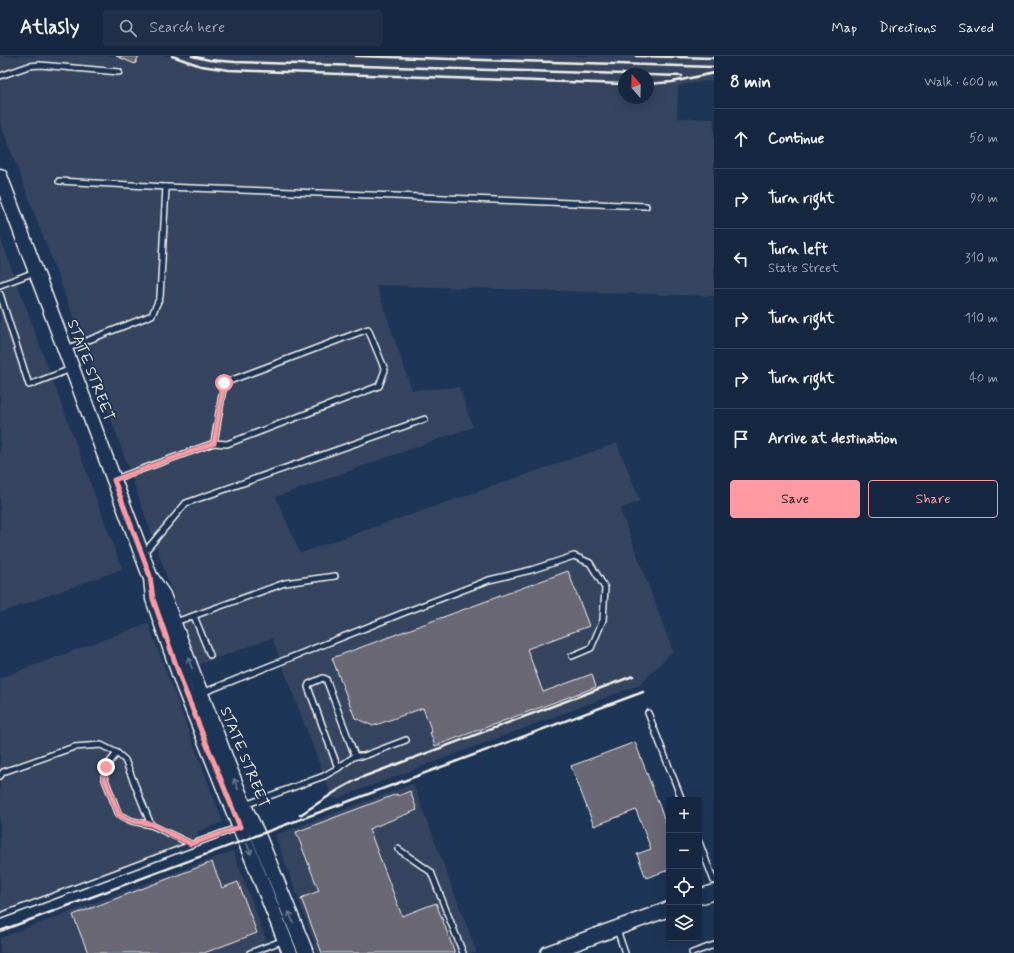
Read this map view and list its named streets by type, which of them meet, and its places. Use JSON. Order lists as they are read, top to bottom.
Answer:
{
  "streets": {
    "street": ["STATE STREET"]
  },
  "north": "top",
  "page": {
    "header": "Atlasly",
    "search": "Search here",
    "nav": ["Map", "Directions", "Saved"],
    "heading": ["8 min", "Walk · 600 m"],
    "list": [
      ["Continue", "50 m"],
      ["Turn right", "90 m"],
      ["Turn left", "State Street", "310 m"],
      ["Turn right", "110 m"],
      ["Turn right", "40 m"],
      "Arrive at destination"
    ],
    "buttons": ["Save", "Share"],
    "map_buttons": ["+", "−"]
  }
}
